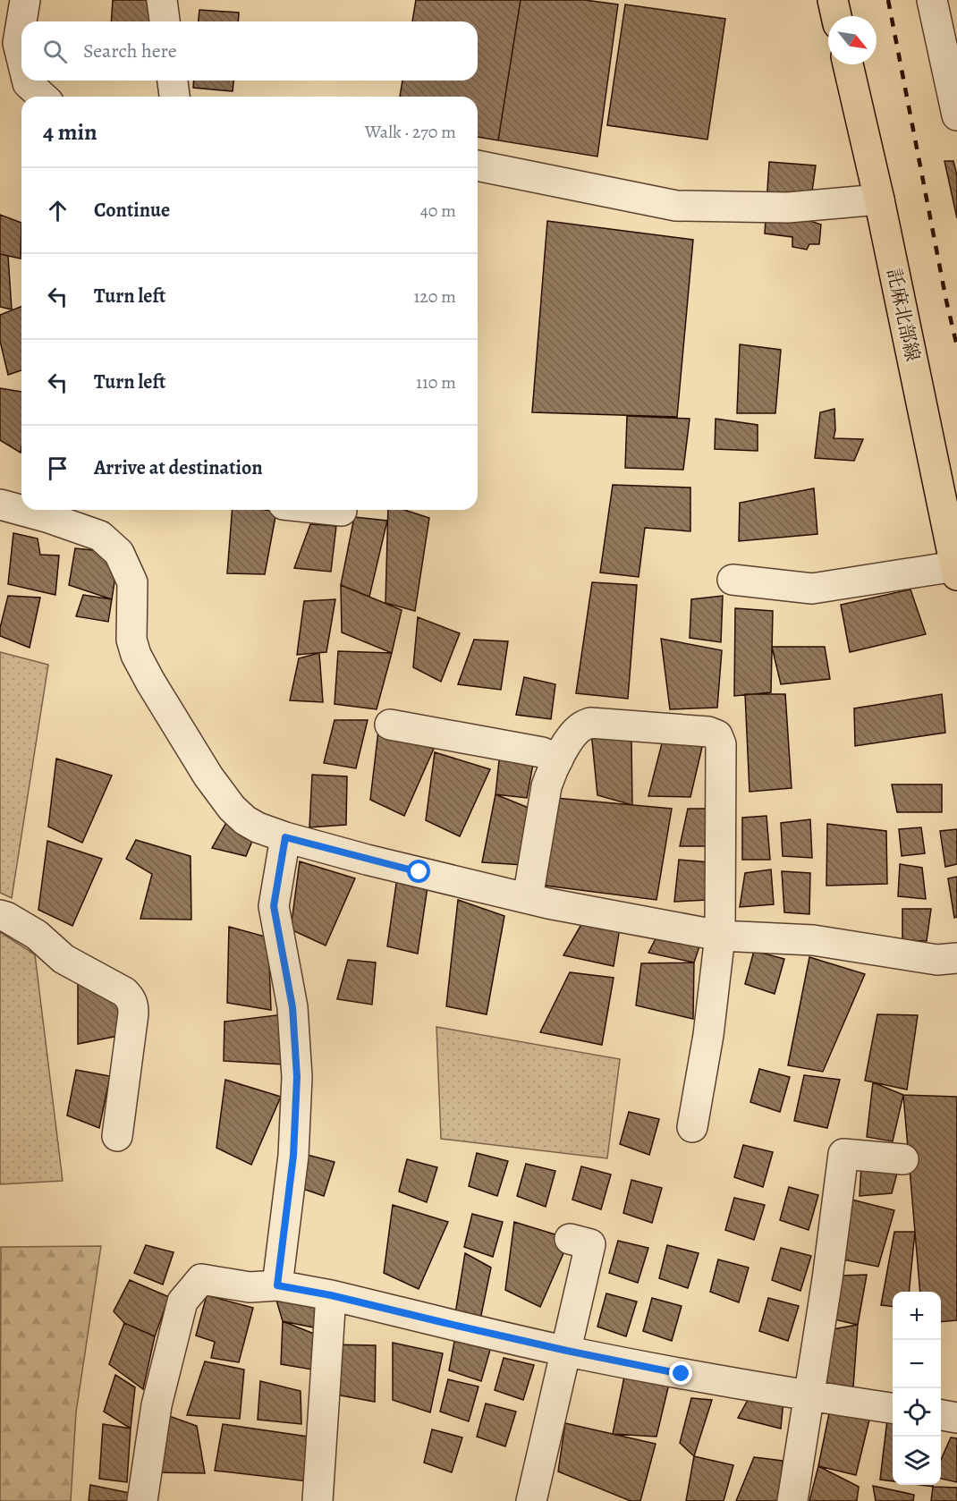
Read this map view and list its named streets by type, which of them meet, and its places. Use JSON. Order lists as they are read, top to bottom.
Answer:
{
  "streets": {
    "main road": ["託麻北部線"]
  },
  "north": "bottom right",
  "page": {
    "search": "Search here",
    "heading": ["4 min", "Walk · 270 m"],
    "list": [
      ["Continue", "40 m"],
      ["Turn left", "120 m"],
      ["Turn left", "110 m"],
      "Arrive at destination"
    ],
    "map_buttons": ["+", "−"]
  }
}
